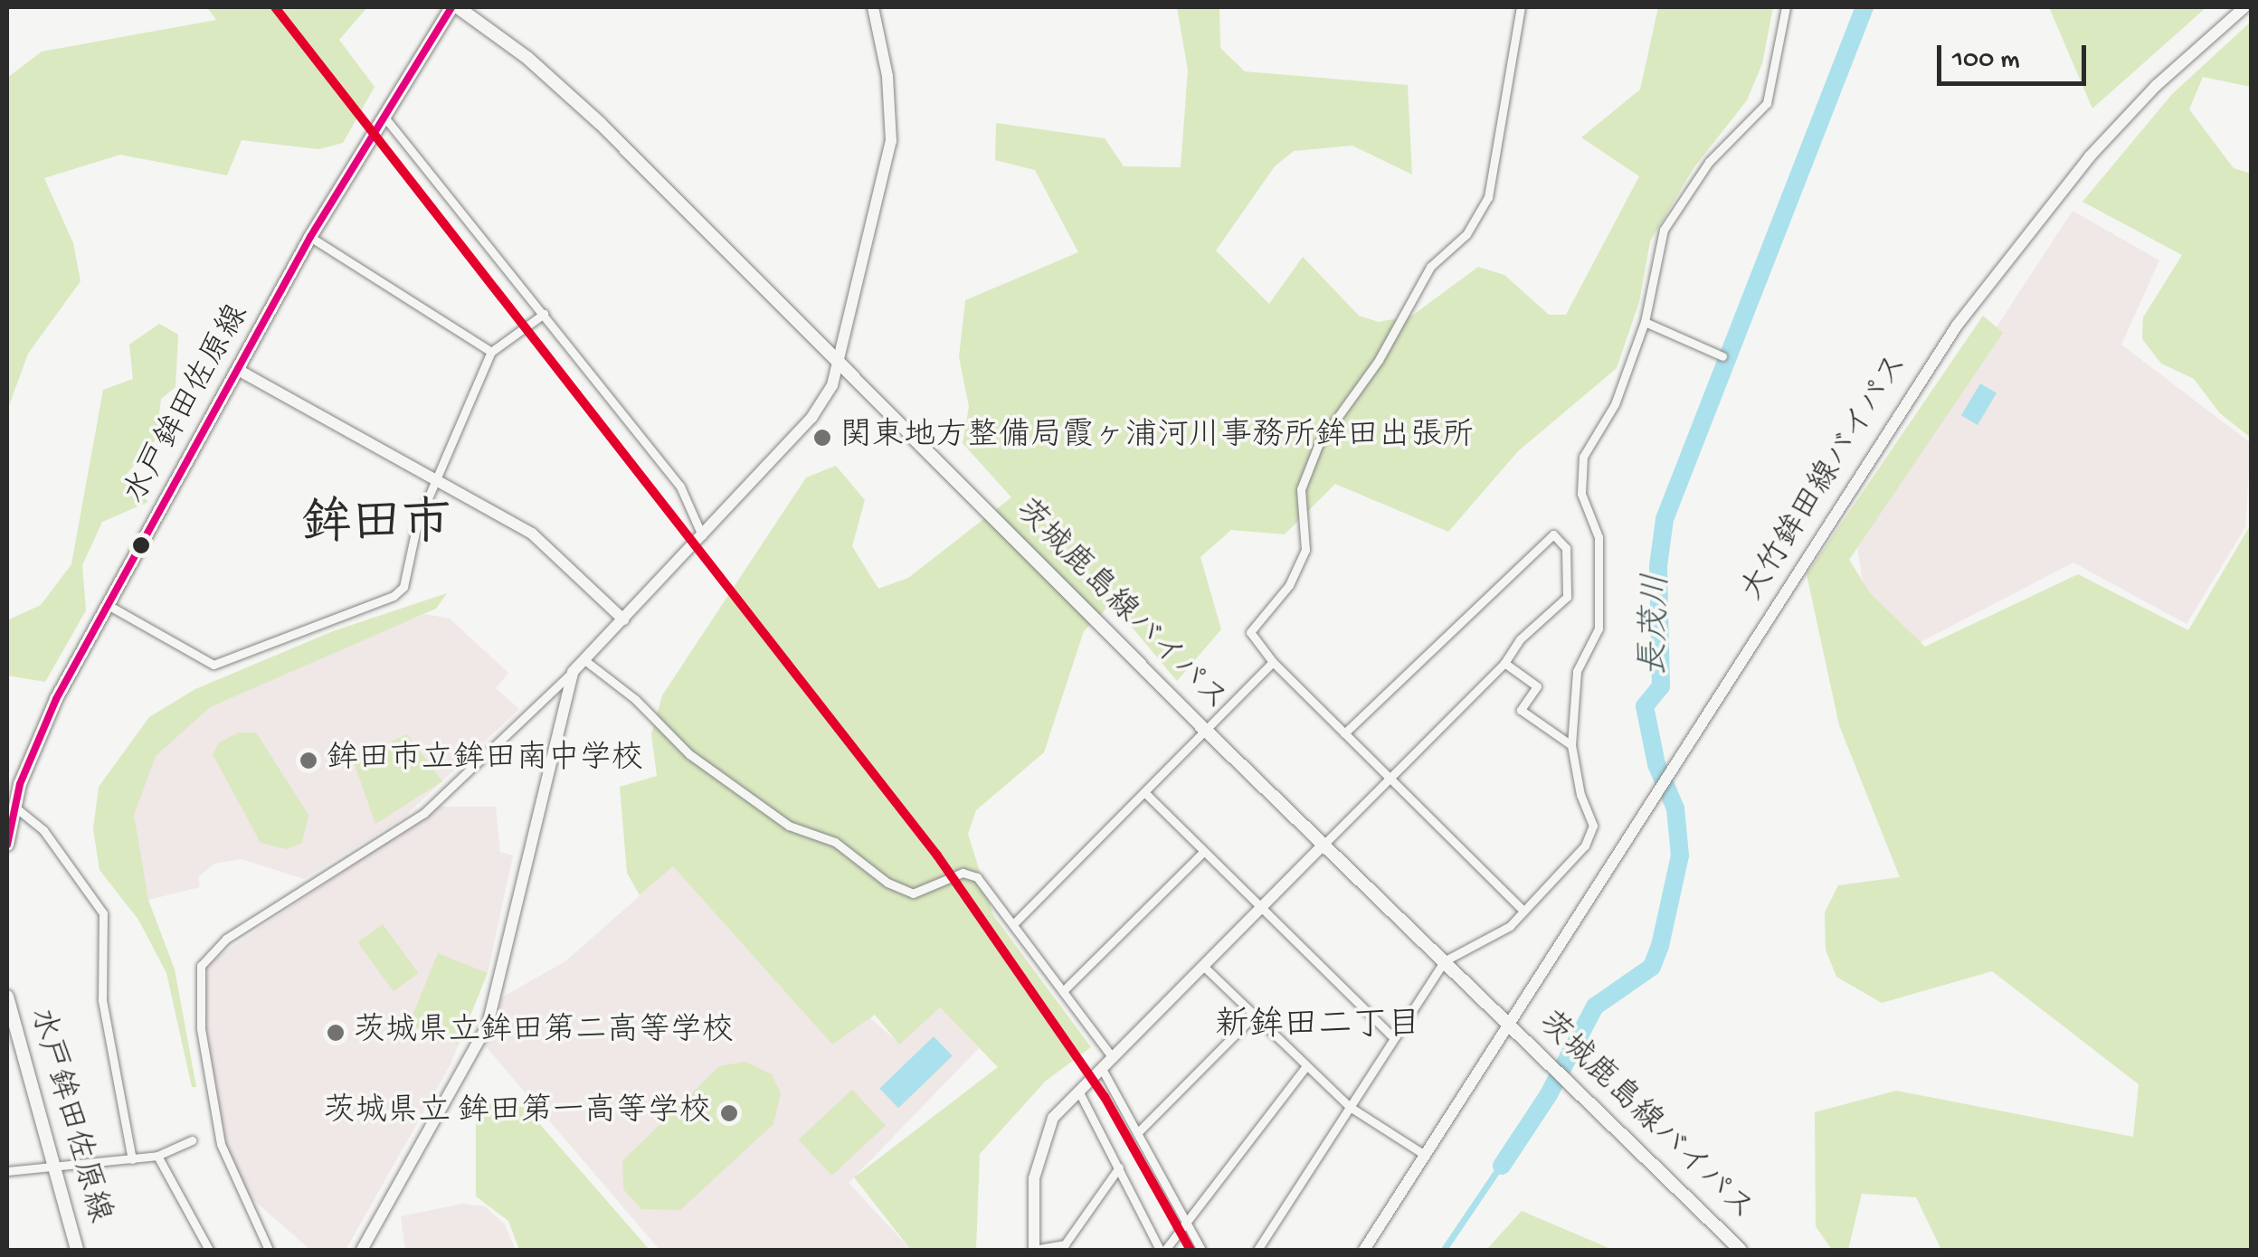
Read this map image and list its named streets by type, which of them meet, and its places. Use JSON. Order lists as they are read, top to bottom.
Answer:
{
  "streets": {
    "main road": ["水戸鉾田佐原線", "茨城鹿島線バイパス"],
    "street": ["大竹鉾田線バイパス"]
  },
  "crossings": [
    ["水戸鉾田佐原線", "茨城鹿島線バイパス"],
    ["大竹鉾田線バイパス", "茨城鹿島線バイパス"]
  ],
  "districts": ["鉾田市", "新鉾田二丁目"],
  "water": ["長茂川"],
  "places": [
    "関東地方整備局霞ヶ浦河川事務所鉾田出張所",
    "鉾田市立鉾田南中学校",
    "茨城県立鉾田第二高等学校",
    "茨城県立 鉾田第一高等学校"
  ],
  "scale_bar": "100 m"
}
